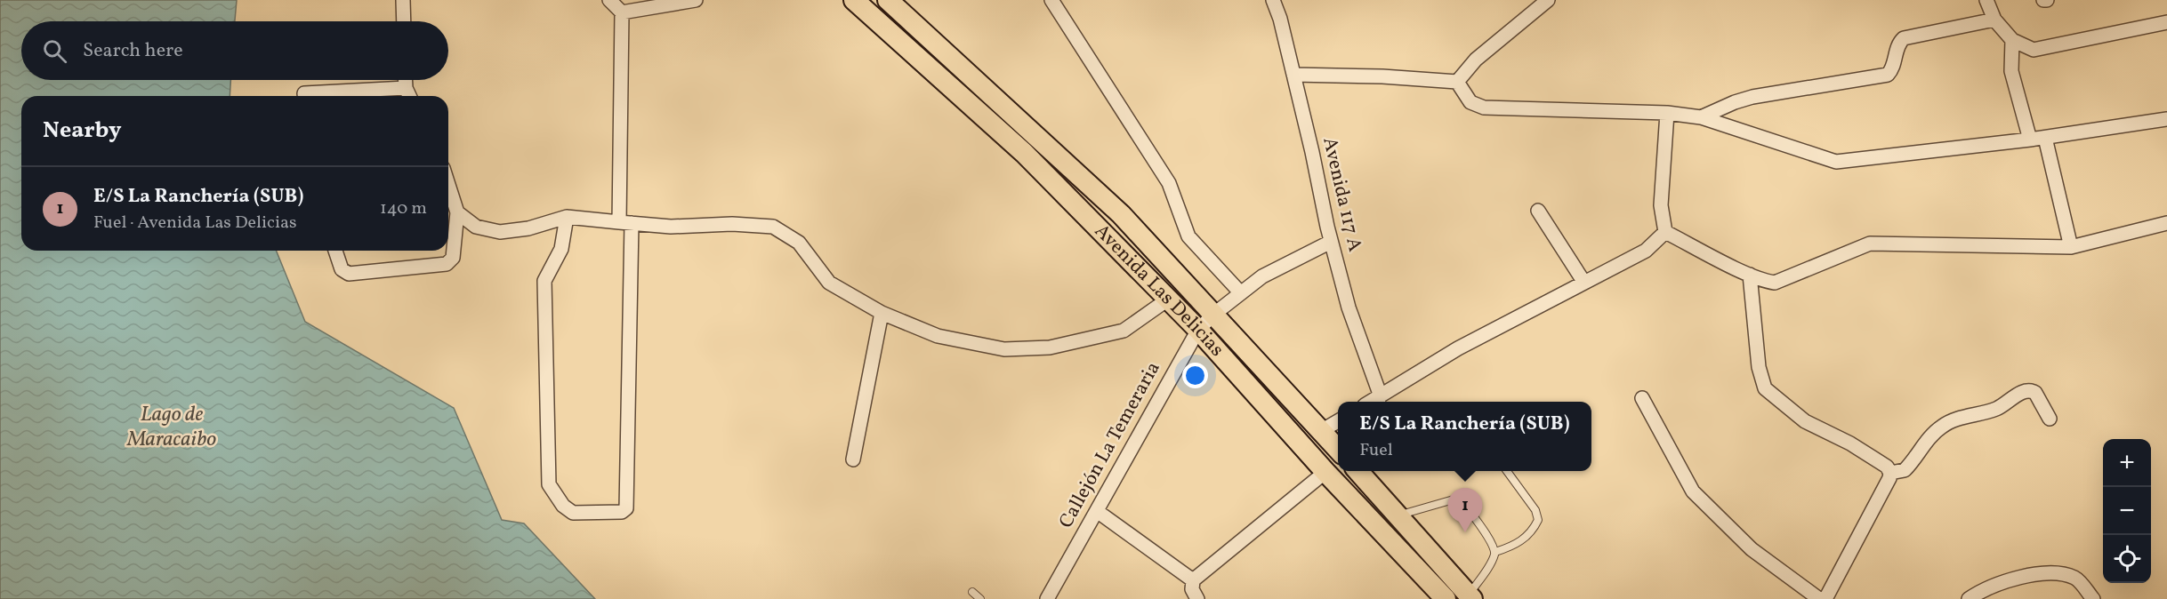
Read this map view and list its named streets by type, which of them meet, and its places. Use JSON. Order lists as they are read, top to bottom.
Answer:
{
  "streets": {
    "main road": ["Avenida Las Delicias"],
    "street": ["Avenida 117 A", "Callejón La Temeraria"]
  },
  "crossings": [
    ["Avenida 117 A", "Callejón La Temeraria"],
    ["Avenida Las Delicias", "Callejón La Temeraria"]
  ],
  "water": ["Lago de Maracaibo"],
  "page": {
    "search": "Search here",
    "heading": "Nearby",
    "list": [
      {
        "mark": "1",
        "name": "E/S La Ranchería (SUB)",
        "note": "Fuel · Avenida Las Delicias",
        "value": "140 m"
      }
    ],
    "popup": ["E/S La Ranchería (SUB)", "Fuel"],
    "map_buttons": ["+", "−"],
    "pins": "1"
  }
}
